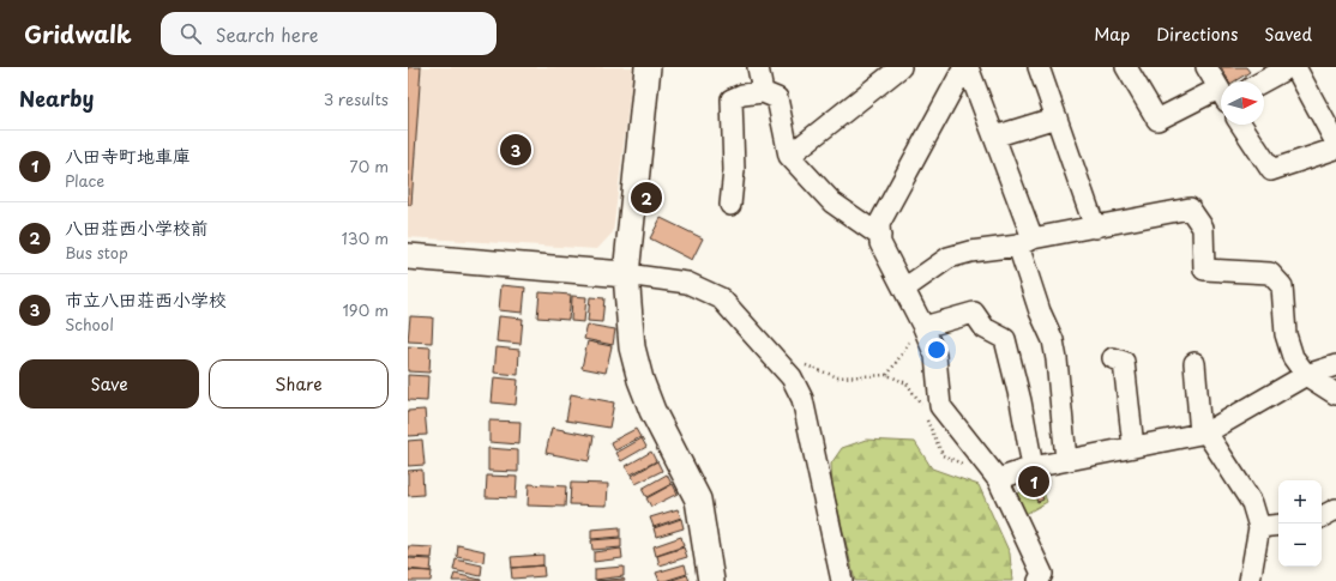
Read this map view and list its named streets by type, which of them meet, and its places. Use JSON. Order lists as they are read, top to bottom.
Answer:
{
  "north": "right",
  "page": {
    "header": "Gridwalk",
    "search": "Search here",
    "nav": ["Map", "Directions", "Saved"],
    "heading": ["Nearby", "3 results"],
    "list": [
      {
        "mark": "1",
        "name": "八田寺町地車庫",
        "note": "Place",
        "value": "70 m"
      },
      {
        "mark": "2",
        "name": "八田荘西小学校前",
        "note": "Bus stop",
        "value": "130 m"
      },
      {
        "mark": "3",
        "name": "市立八田荘西小学校",
        "note": "School",
        "value": "190 m"
      }
    ],
    "pins": ["3", "2", "1"],
    "buttons": ["Save", "Share"],
    "map_buttons": ["+", "−"]
  }
}
